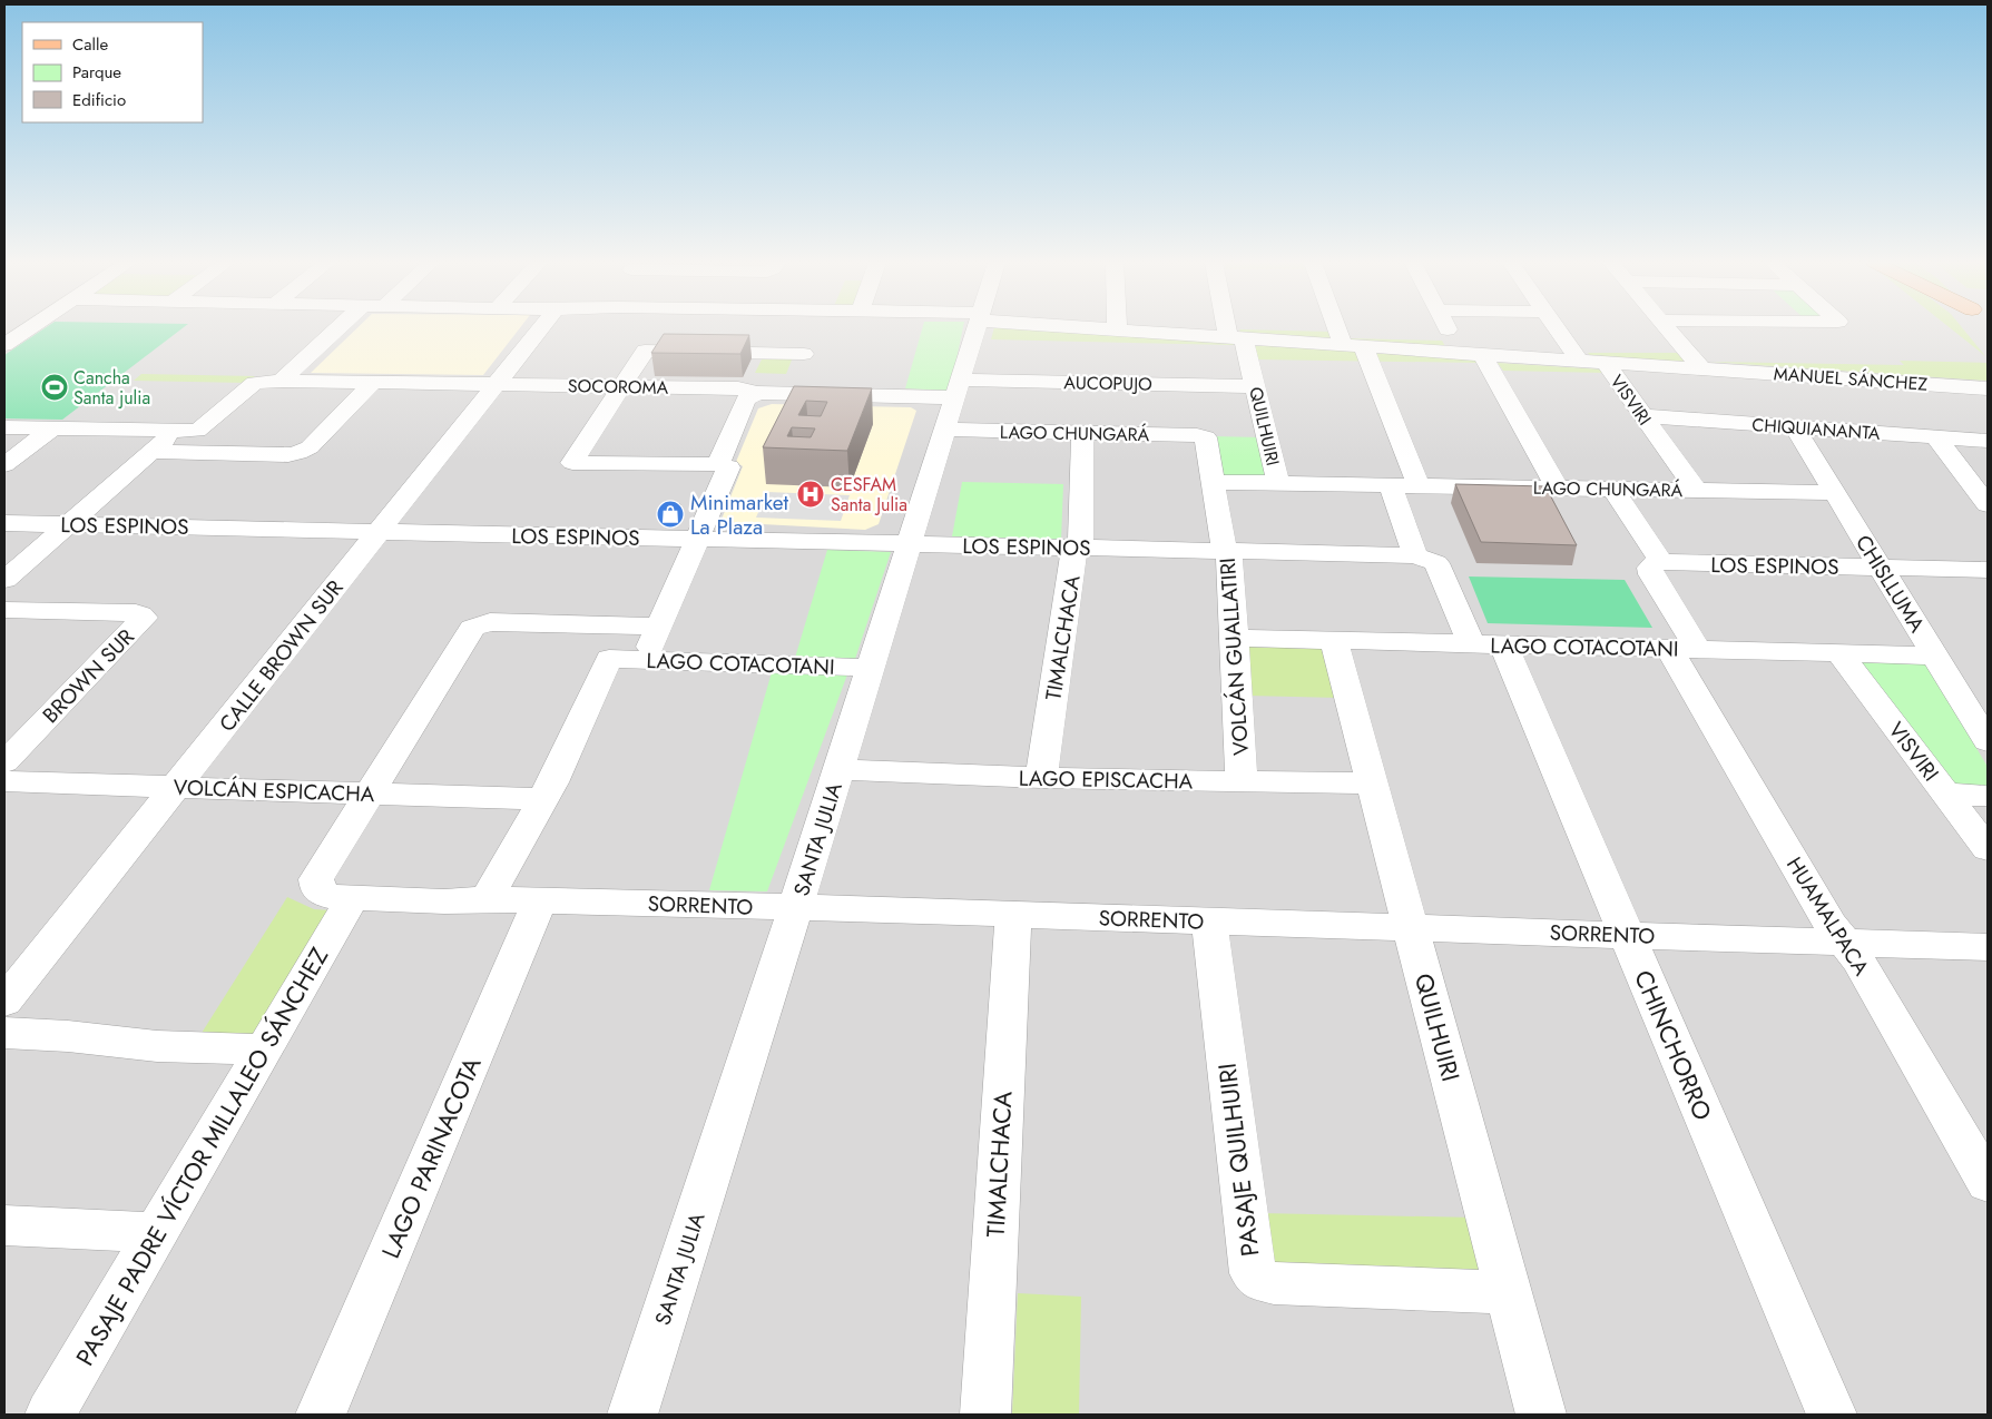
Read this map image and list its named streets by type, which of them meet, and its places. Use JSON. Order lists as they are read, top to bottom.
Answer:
{
  "streets": {
    "street": [
      "MANUEL SÁNCHEZ",
      "AUCOPUJO",
      "SOCOROMA",
      "VISVIRI",
      "QUILHUIRI",
      "CHIQUIANANTA",
      "LAGO CHUNGARÁ",
      "LOS ESPINOS",
      "CHISLLUMA",
      "TIMALCHACA",
      "LAGO COTACOTANI",
      "CALLE BROWN SUR",
      "VOLCÁN GUALLATIRI",
      "BROWN SUR",
      "LAGO EPISCACHA",
      "VOLCÁN ESPICACHA",
      "SANTA JULIA",
      "SORRENTO",
      "HUAMALPACA",
      "CHINCHORRO",
      "PASAJE PADRE VÍCTOR MILLALEO SÁNCHEZ",
      "LAGO PARINACOTA",
      "PASAJE QUILHUIRI"
    ]
  },
  "crossings": [
    ["MANUEL SÁNCHEZ", "VISVIRI"],
    ["MANUEL SÁNCHEZ", "QUILHUIRI"],
    ["AUCOPUJO", "SOCOROMA"],
    ["AUCOPUJO", "QUILHUIRI"],
    ["AUCOPUJO", "SANTA JULIA"],
    ["SOCOROMA", "CALLE BROWN SUR"],
    ["SOCOROMA", "SANTA JULIA"],
    ["VISVIRI", "CHIQUIANANTA"],
    ["VISVIRI", "LAGO CHUNGARÁ"],
    ["VISVIRI", "LAGO COTACOTANI"],
    ["QUILHUIRI", "LAGO CHUNGARÁ"],
    ["QUILHUIRI", "LAGO COTACOTANI"],
    ["QUILHUIRI", "LAGO EPISCACHA"],
    ["QUILHUIRI", "SORRENTO"],
    ["QUILHUIRI", "PASAJE QUILHUIRI"],
    ["CHIQUIANANTA", "CHISLLUMA"],
    ["LAGO CHUNGARÁ", "CHISLLUMA"],
    ["LAGO CHUNGARÁ", "TIMALCHACA"],
    ["LAGO CHUNGARÁ", "VOLCÁN GUALLATIRI"],
    ["LAGO CHUNGARÁ", "SANTA JULIA"],
    ["LOS ESPINOS", "CHISLLUMA"],
    ["LOS ESPINOS", "TIMALCHACA"],
    ["LOS ESPINOS", "CALLE BROWN SUR"],
    ["LOS ESPINOS", "VOLCÁN GUALLATIRI"],
    ["LOS ESPINOS", "SANTA JULIA"],
    ["LOS ESPINOS", "CHINCHORRO"],
    ["CHISLLUMA", "LAGO COTACOTANI"],
    ["TIMALCHACA", "LAGO EPISCACHA"],
    ["TIMALCHACA", "SORRENTO"],
    ["LAGO COTACOTANI", "VOLCÁN GUALLATIRI"],
    ["LAGO COTACOTANI", "VOLCÁN ESPICACHA"],
    ["LAGO COTACOTANI", "SANTA JULIA"],
    ["LAGO COTACOTANI", "HUAMALPACA"],
    ["LAGO COTACOTANI", "CHINCHORRO"],
    ["LAGO COTACOTANI", "PASAJE PADRE VÍCTOR MILLALEO SÁNCHEZ"],
    ["CALLE BROWN SUR", "VOLCÁN ESPICACHA"],
    ["VOLCÁN GUALLATIRI", "LAGO EPISCACHA"],
    ["LAGO EPISCACHA", "SANTA JULIA"],
    ["VOLCÁN ESPICACHA", "PASAJE PADRE VÍCTOR MILLALEO SÁNCHEZ"],
    ["SANTA JULIA", "SORRENTO"],
    ["SORRENTO", "HUAMALPACA"],
    ["SORRENTO", "CHINCHORRO"],
    ["SORRENTO", "PASAJE PADRE VÍCTOR MILLALEO SÁNCHEZ"],
    ["SORRENTO", "LAGO PARINACOTA"],
    ["SORRENTO", "PASAJE QUILHUIRI"]
  ],
  "places": {
    "sports": ["Cancha Santa julia"],
    "hospital": ["CESFAM Santa Julia"],
    "shop": ["Minimarket La Plaza"]
  },
  "legend": ["Calle", "Parque", "Edificio"]
}
